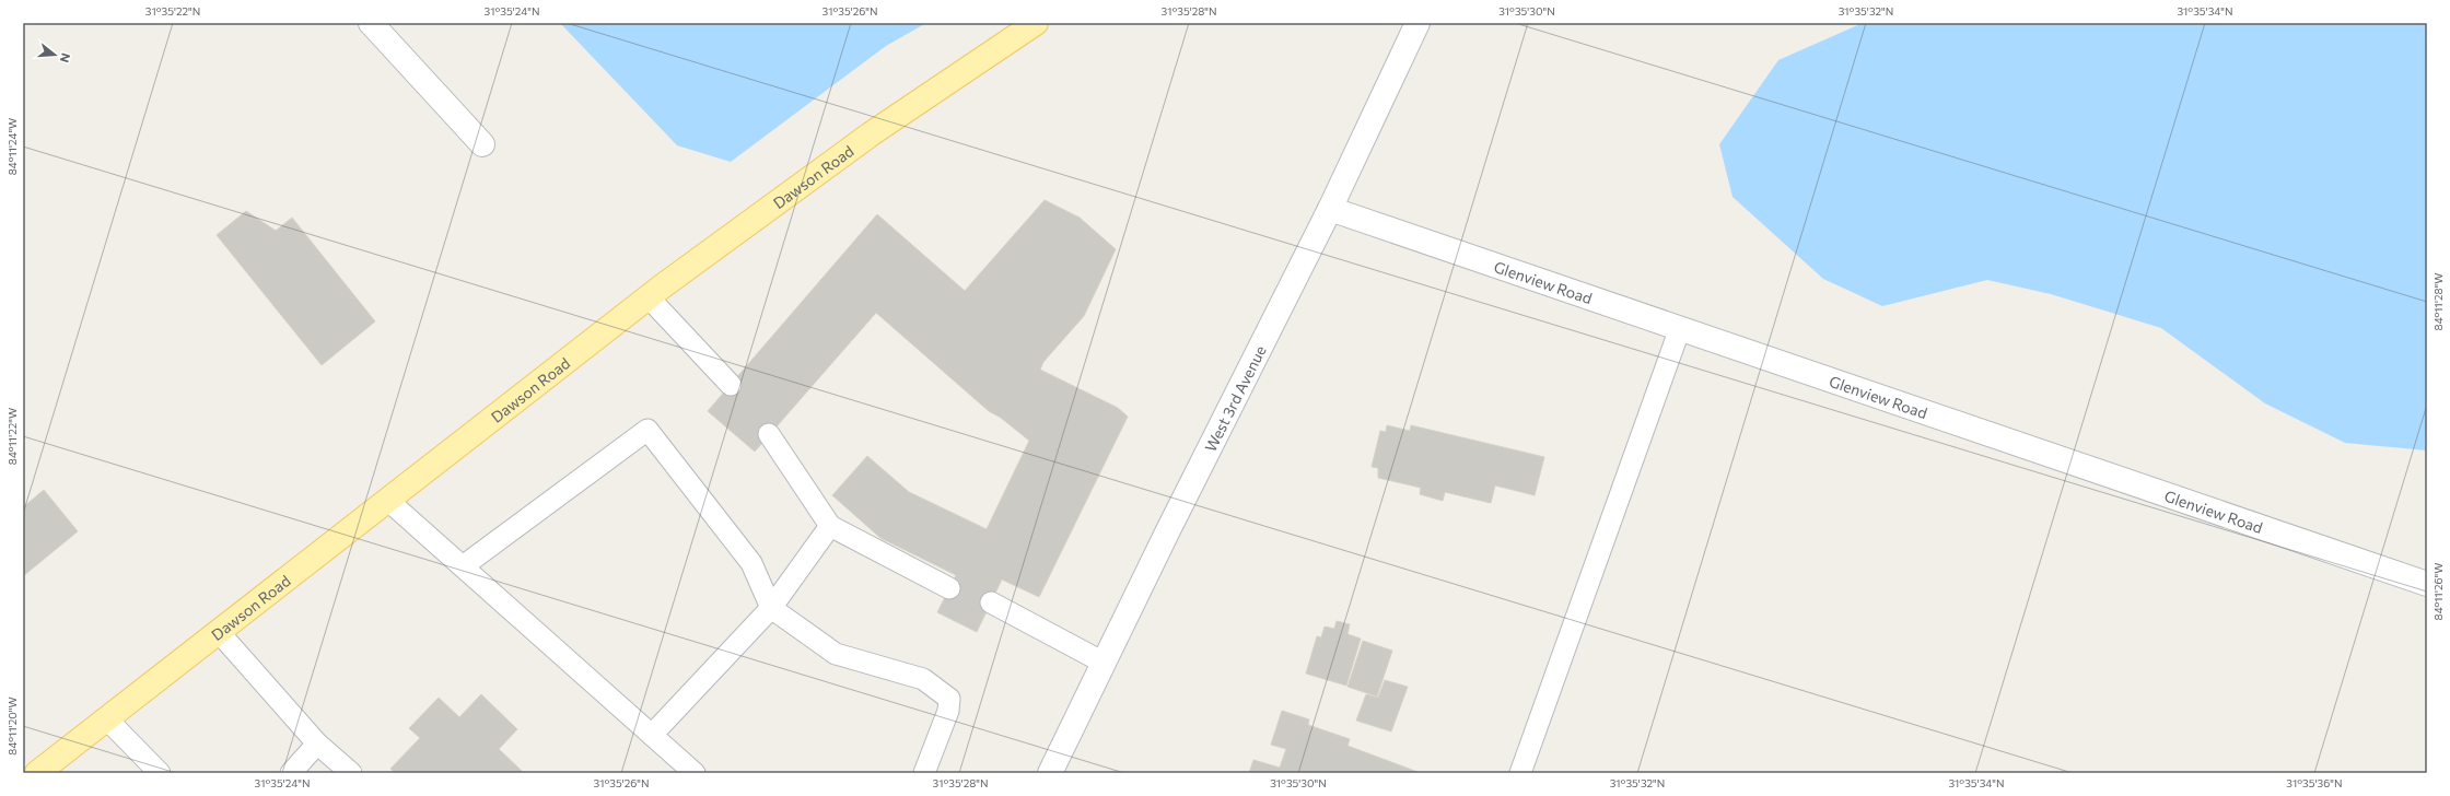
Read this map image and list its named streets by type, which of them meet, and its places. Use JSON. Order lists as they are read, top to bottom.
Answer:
{
  "streets": {
    "main road": ["Dawson Road"],
    "street": ["Glenview Road", "West 3rd Avenue"]
  },
  "crossings": [
    ["Glenview Road", "West 3rd Avenue"]
  ],
  "north": "right",
  "coordinates": [
    "31°35'22\"N",
    "31°35'24\"N",
    "31°35'26\"N",
    "31°35'28\"N",
    "31°35'30\"N",
    "31°35'32\"N",
    "31°35'34\"N",
    "84°11'24\"W",
    "84°11'28\"W",
    "84°11'22\"W",
    "84°11'26\"W",
    "84°11'20\"W",
    "31°35'36\"N"
  ]
}
